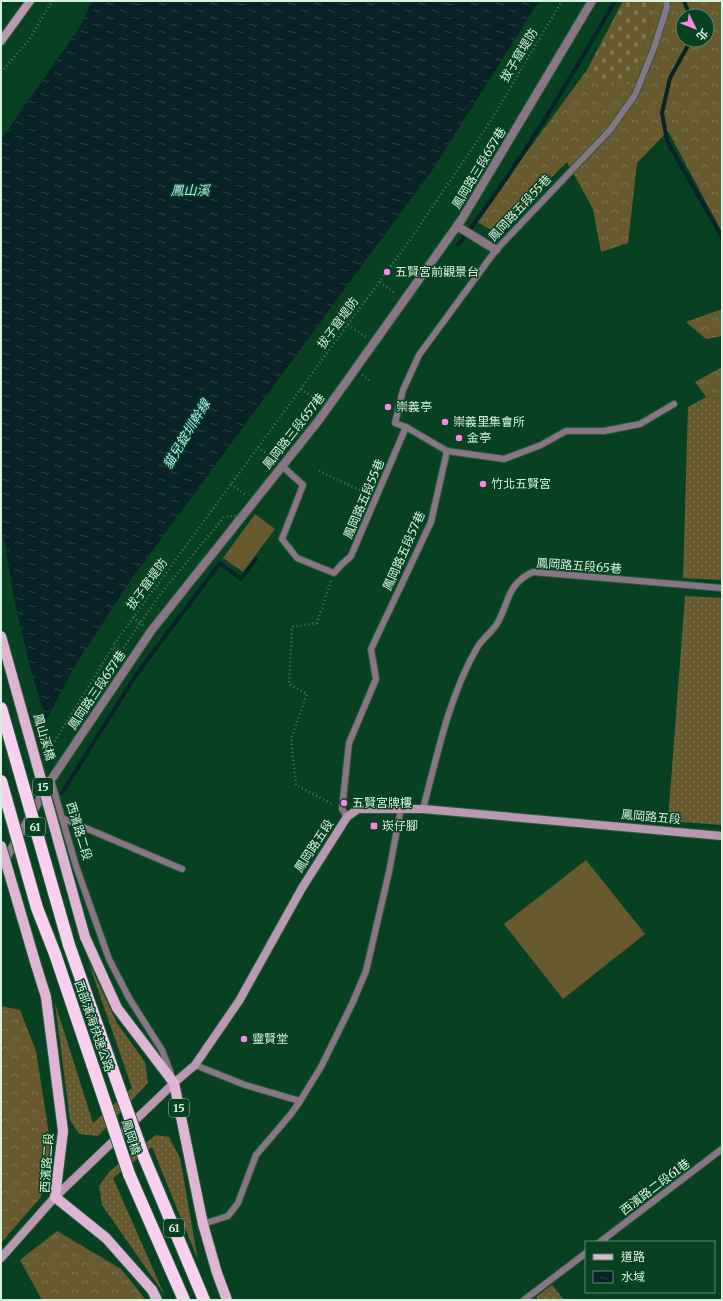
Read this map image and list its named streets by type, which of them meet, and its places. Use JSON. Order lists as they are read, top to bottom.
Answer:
{
  "streets": {
    "highway": ["61", "西部濱海快速公路", "鳳岡橋"],
    "main road": ["鳳山溪橋", "15", "西濱路二段"],
    "street": ["鳳岡路三段657巷", "鳳岡路五段"],
    "lane": [
      "鳳岡路五段55巷",
      "鳳岡路五段57巷",
      "鳳岡路五段65巷",
      "西濱路二段61巷"
    ],
    "path": ["拔子窟堤防"]
  },
  "crossings": [
    ["鳳岡路三段657巷", "西濱路二段"],
    ["鳳岡路五段55巷", "鳳岡路五段57巷"],
    ["鳳岡路五段65巷", "鳳岡路五段"],
    ["鳳山溪橋", "西濱路二段"],
    ["鳳岡路五段", "西濱路二段"],
    ["西部濱海快速公路", "鳳岡橋"]
  ],
  "water": ["鳳山溪", "貓兒錠圳幹線"],
  "places": {
    "other": [
      "五賢宮前觀景台",
      "崇義亭",
      "崇義里集會所",
      "金亭",
      "竹北五賢宮",
      "五賢宮牌樓",
      "靈賢堂"
    ],
    "transit": ["崁仔腳"]
  },
  "legend": ["道路", "水域"],
  "north": "bottom right"
}
